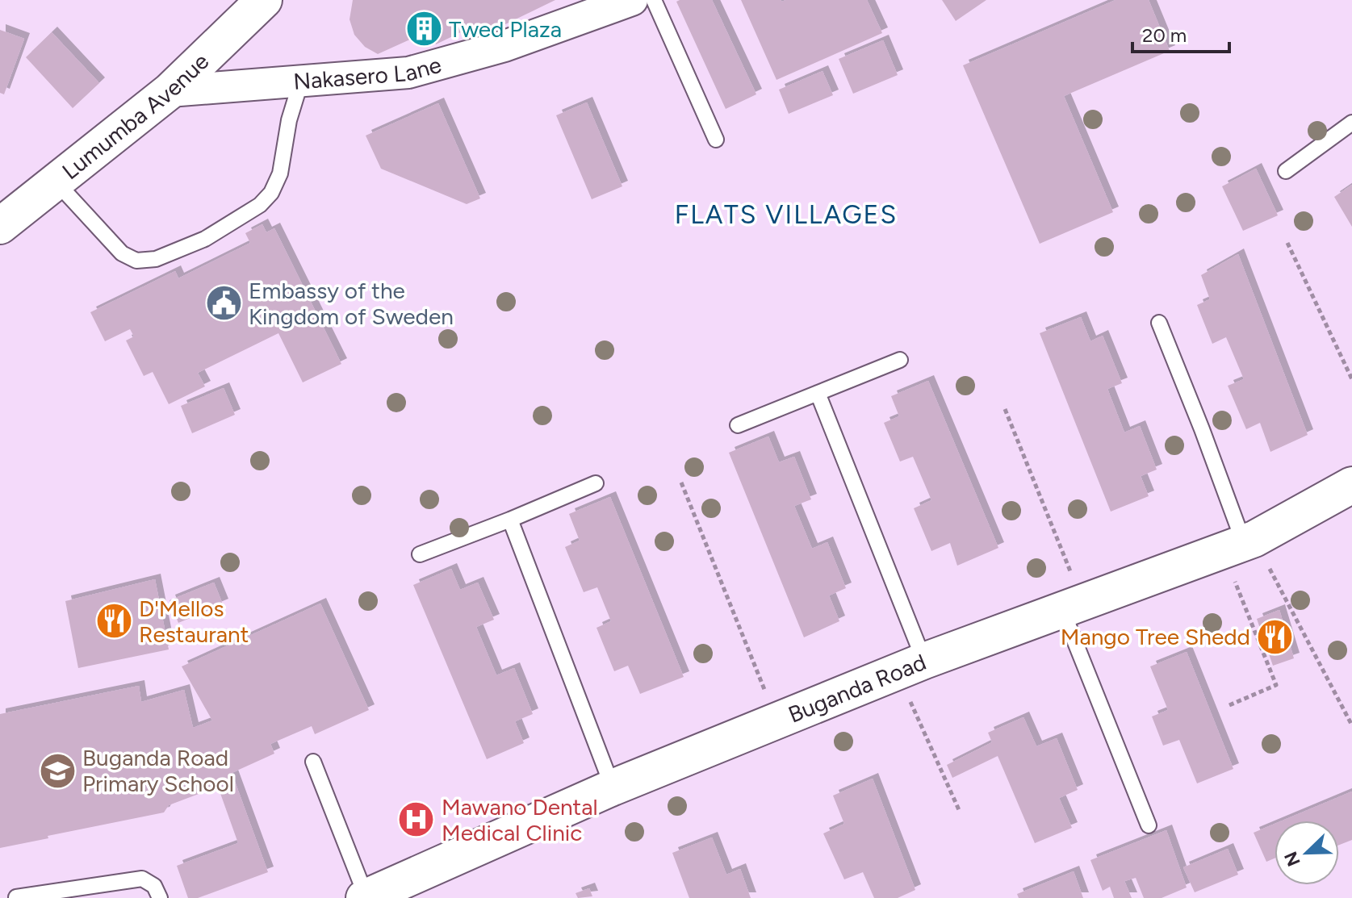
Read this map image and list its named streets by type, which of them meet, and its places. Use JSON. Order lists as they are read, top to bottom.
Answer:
{
  "streets": {
    "main road": ["Lumumba Avenue", "Buganda Road"],
    "street": ["Nakasero Lane"]
  },
  "crossings": [
    ["Nakasero Lane", "Lumumba Avenue"]
  ],
  "districts": ["FLATS VILLAGES"],
  "places": {
    "building": ["Twed Plaza"],
    "public building": ["Embassy of the Kingdom of Sweden"],
    "restaurant": ["D'Mellos Restaurant", "Mango Tree Shedd"],
    "school or university": ["Buganda Road Primary School"],
    "hospital": ["Mawano Dental Medical Clinic"]
  },
  "scale_bar": "20 m",
  "north": "bottom left"
}
